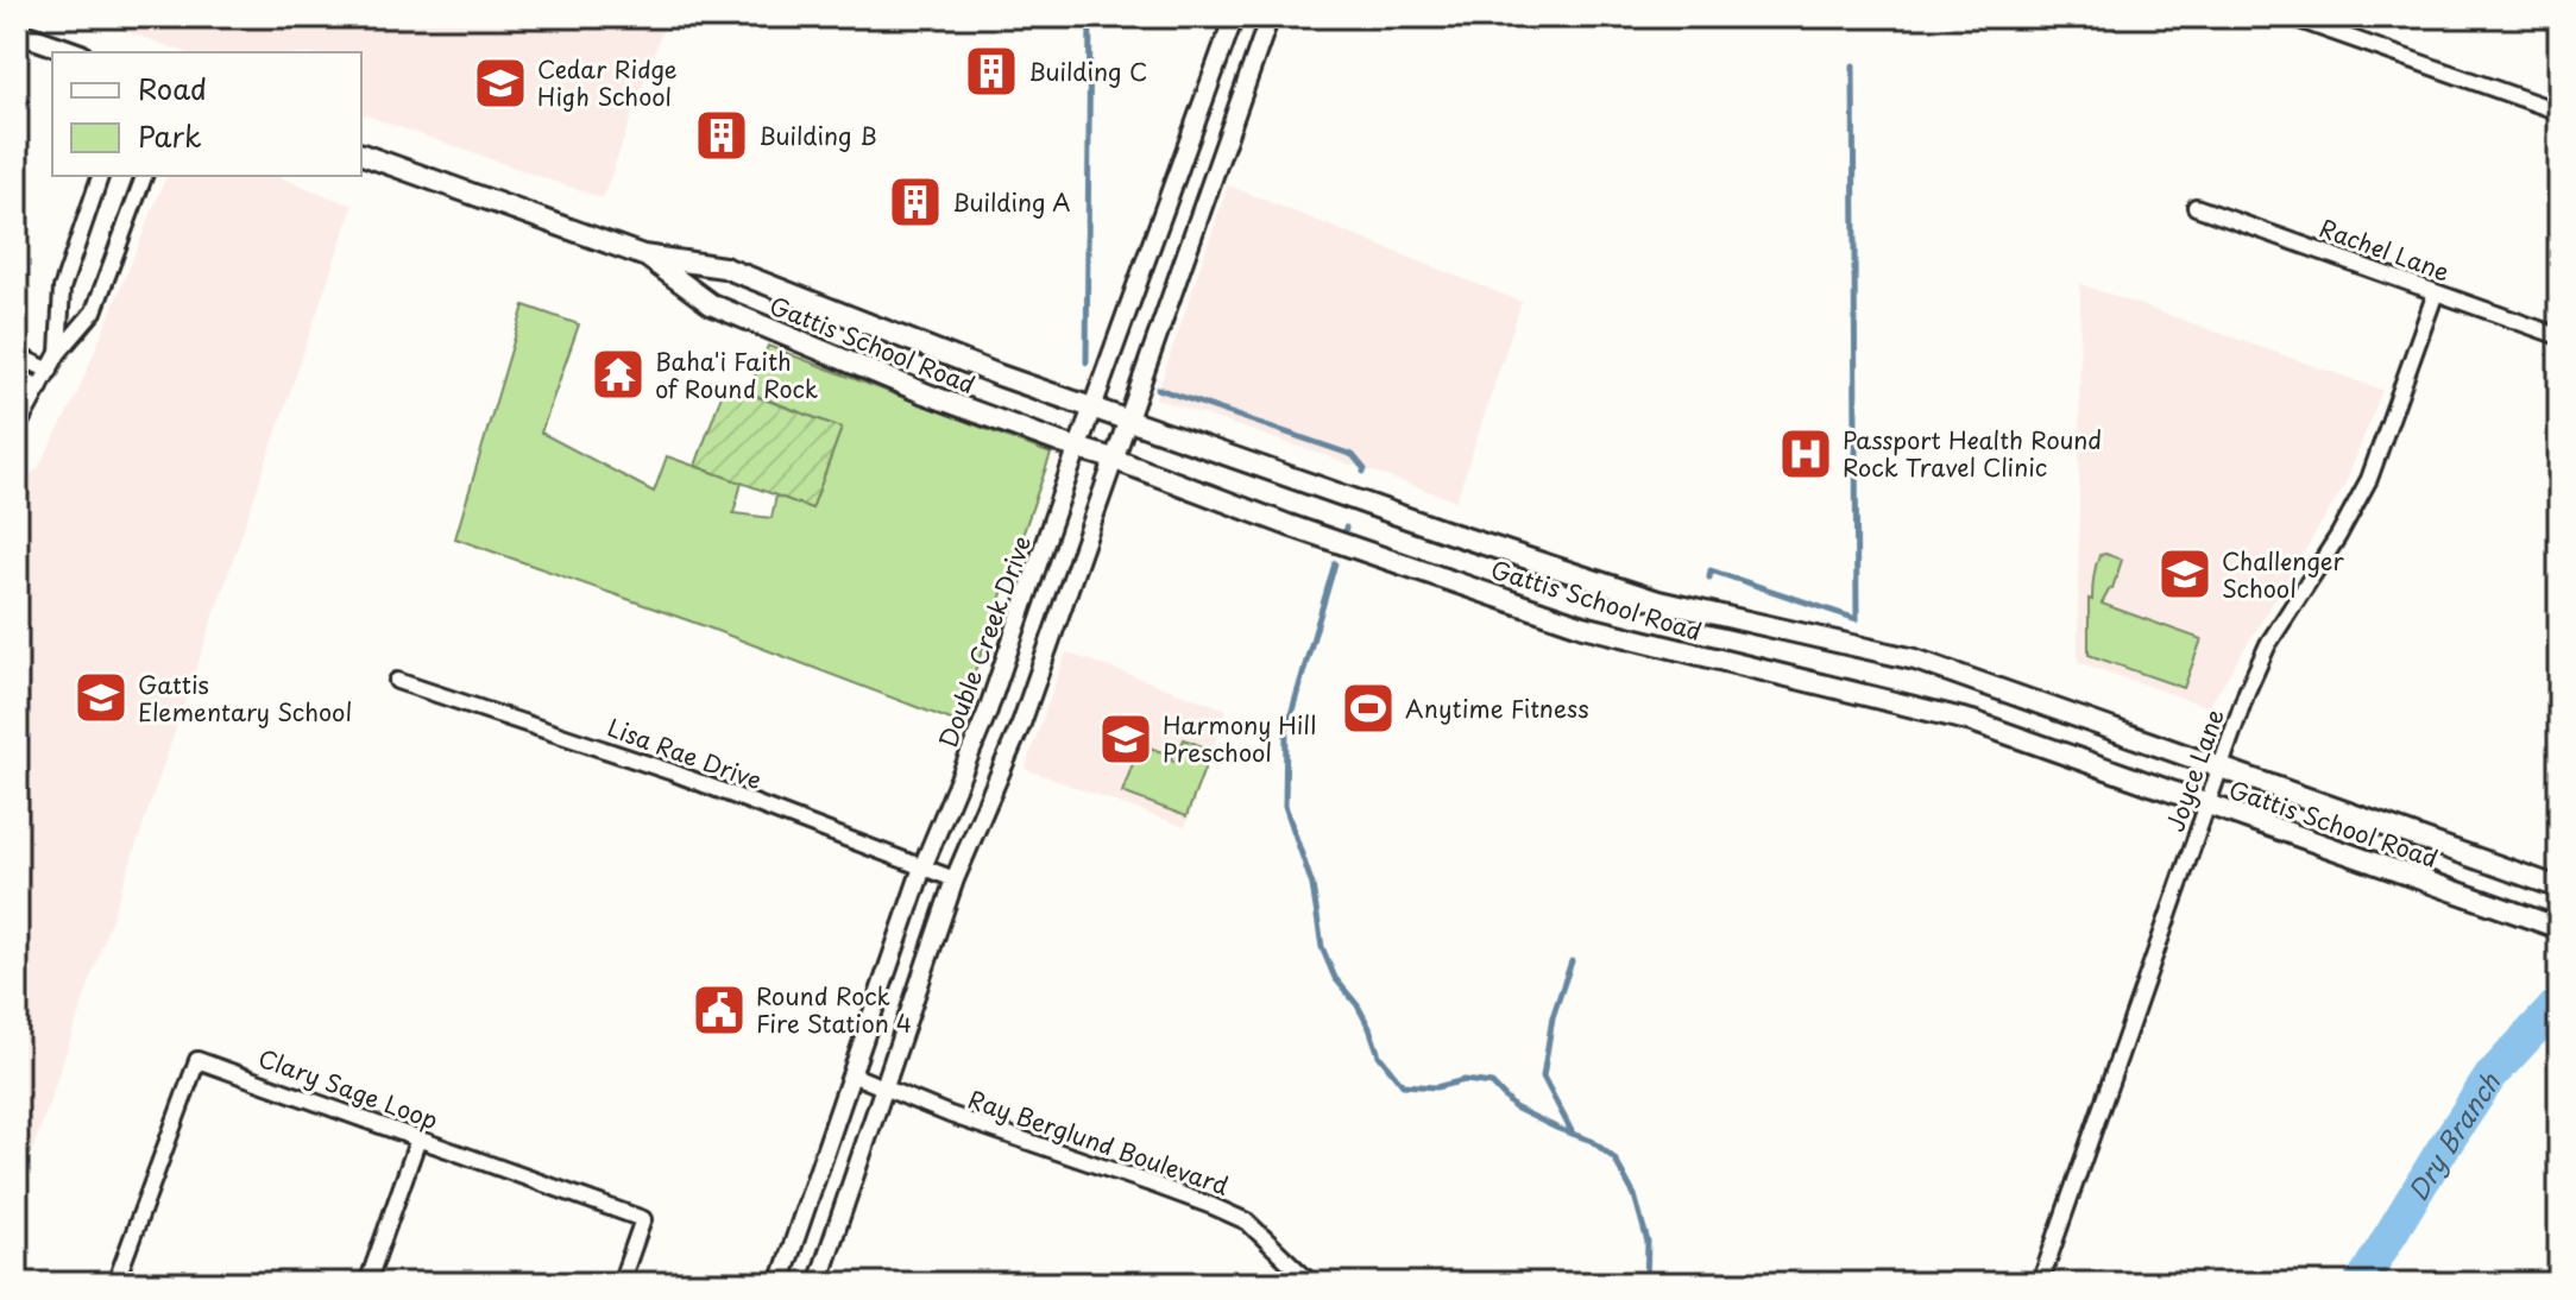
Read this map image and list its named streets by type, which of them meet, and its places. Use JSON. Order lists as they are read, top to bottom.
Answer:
{
  "streets": {
    "main road": ["Gattis School Road"],
    "street": [
      "Rachel Lane",
      "Double Creek Drive",
      "Lisa Rae Drive",
      "Joyce Lane",
      "Clary Sage Loop",
      "Ray Berglund Boulevard"
    ]
  },
  "crossings": [
    ["Rachel Lane", "Joyce Lane"],
    ["Gattis School Road", "Double Creek Drive"],
    ["Gattis School Road", "Joyce Lane"],
    ["Double Creek Drive", "Lisa Rae Drive"],
    ["Double Creek Drive", "Ray Berglund Boulevard"]
  ],
  "water": ["Dry Branch"],
  "places": {
    "building": ["Building C", "Building B", "Building A"],
    "school or university": [
      "Cedar Ridge High School",
      "Challenger School",
      "Gattis Elementary School",
      "Harmony Hill Preschool"
    ],
    "temple": ["Baha'i Faith of Round Rock"],
    "hospital": ["Passport Health Round Rock Travel Clinic"],
    "sports": ["Anytime Fitness"],
    "public building": ["Round Rock Fire Station 4"]
  },
  "legend": ["Road", "Park"]
}
